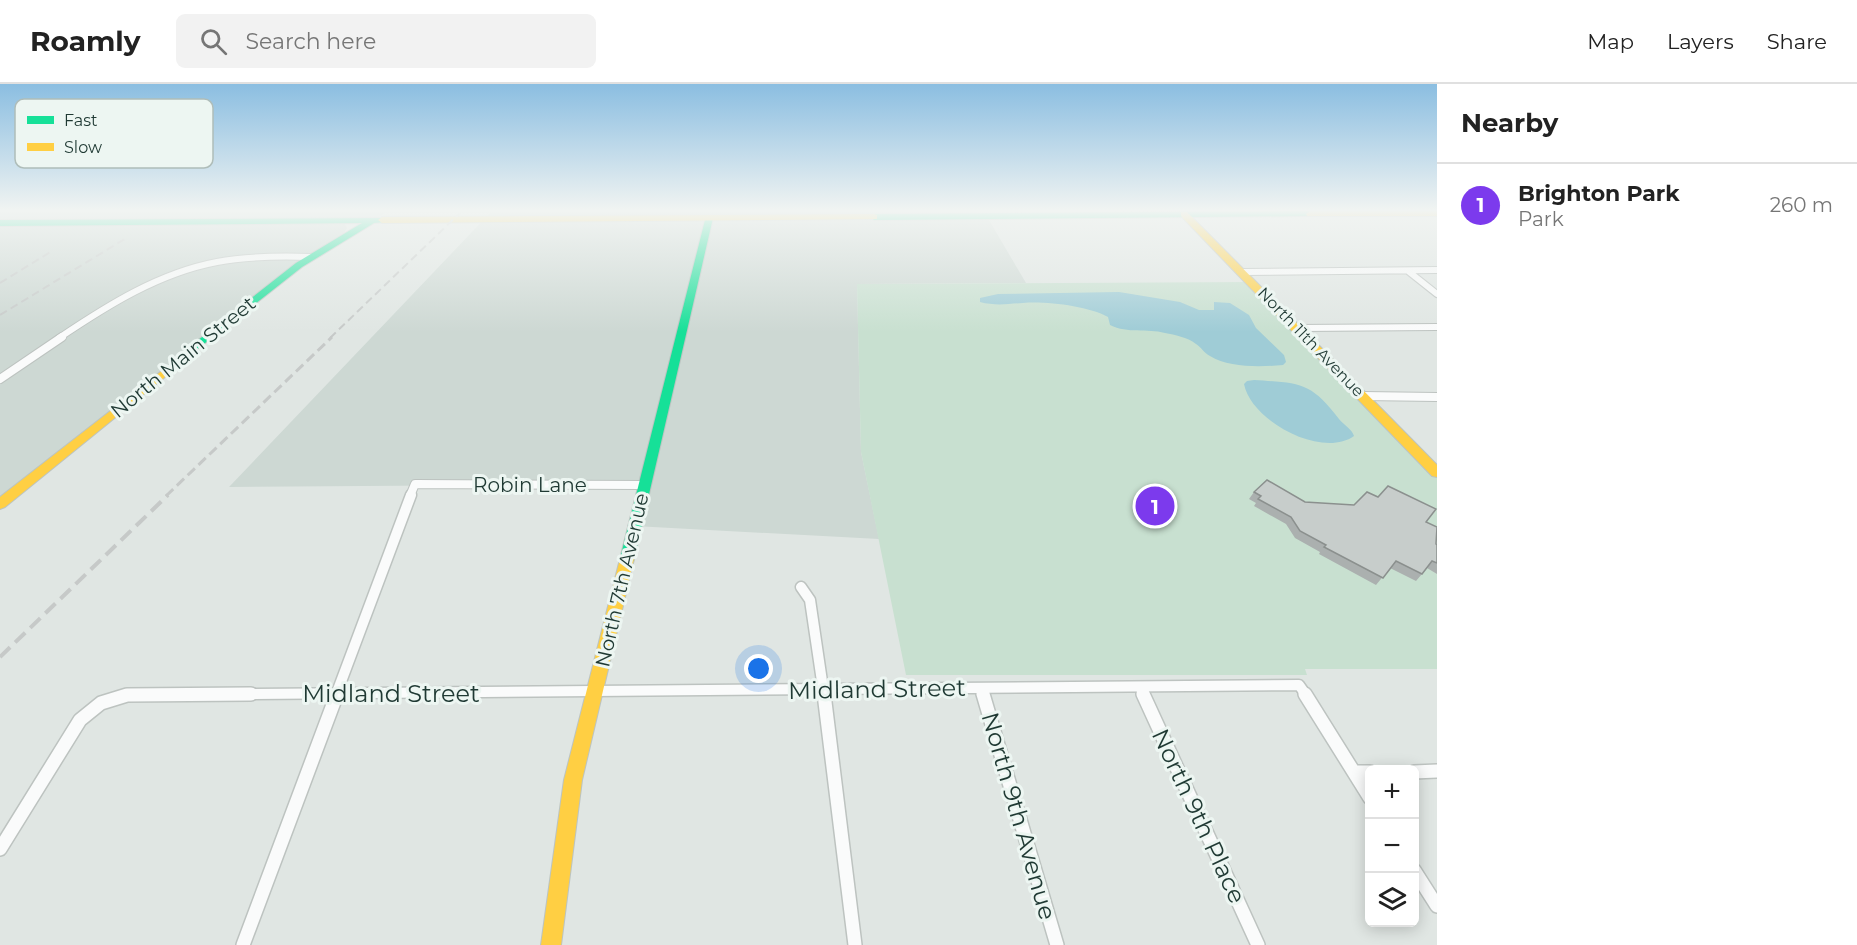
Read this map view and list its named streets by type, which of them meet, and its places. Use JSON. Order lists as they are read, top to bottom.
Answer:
{
  "streets": {
    "main road": ["North 11th Avenue", "North Main Street", "North 7th Avenue"],
    "street": [
      "Robin Lane",
      "Midland Street",
      "North 9th Avenue",
      "North 9th Place"
    ]
  },
  "crossings": [
    ["Robin Lane", "North 7th Avenue"],
    ["Robin Lane", "Midland Street"],
    ["North 7th Avenue", "Midland Street"],
    ["Midland Street", "North 9th Avenue"],
    ["Midland Street", "North 9th Place"]
  ],
  "legend": ["Fast", "Slow"],
  "page": {
    "header": "Roamly",
    "search": "Search here",
    "nav": ["Map", "Layers", "Share"],
    "heading": "Nearby",
    "list": [
      {
        "mark": "1",
        "name": "Brighton Park",
        "note": "Park",
        "value": "260 m"
      }
    ],
    "pins": "1",
    "map_buttons": ["+", "−"]
  }
}
